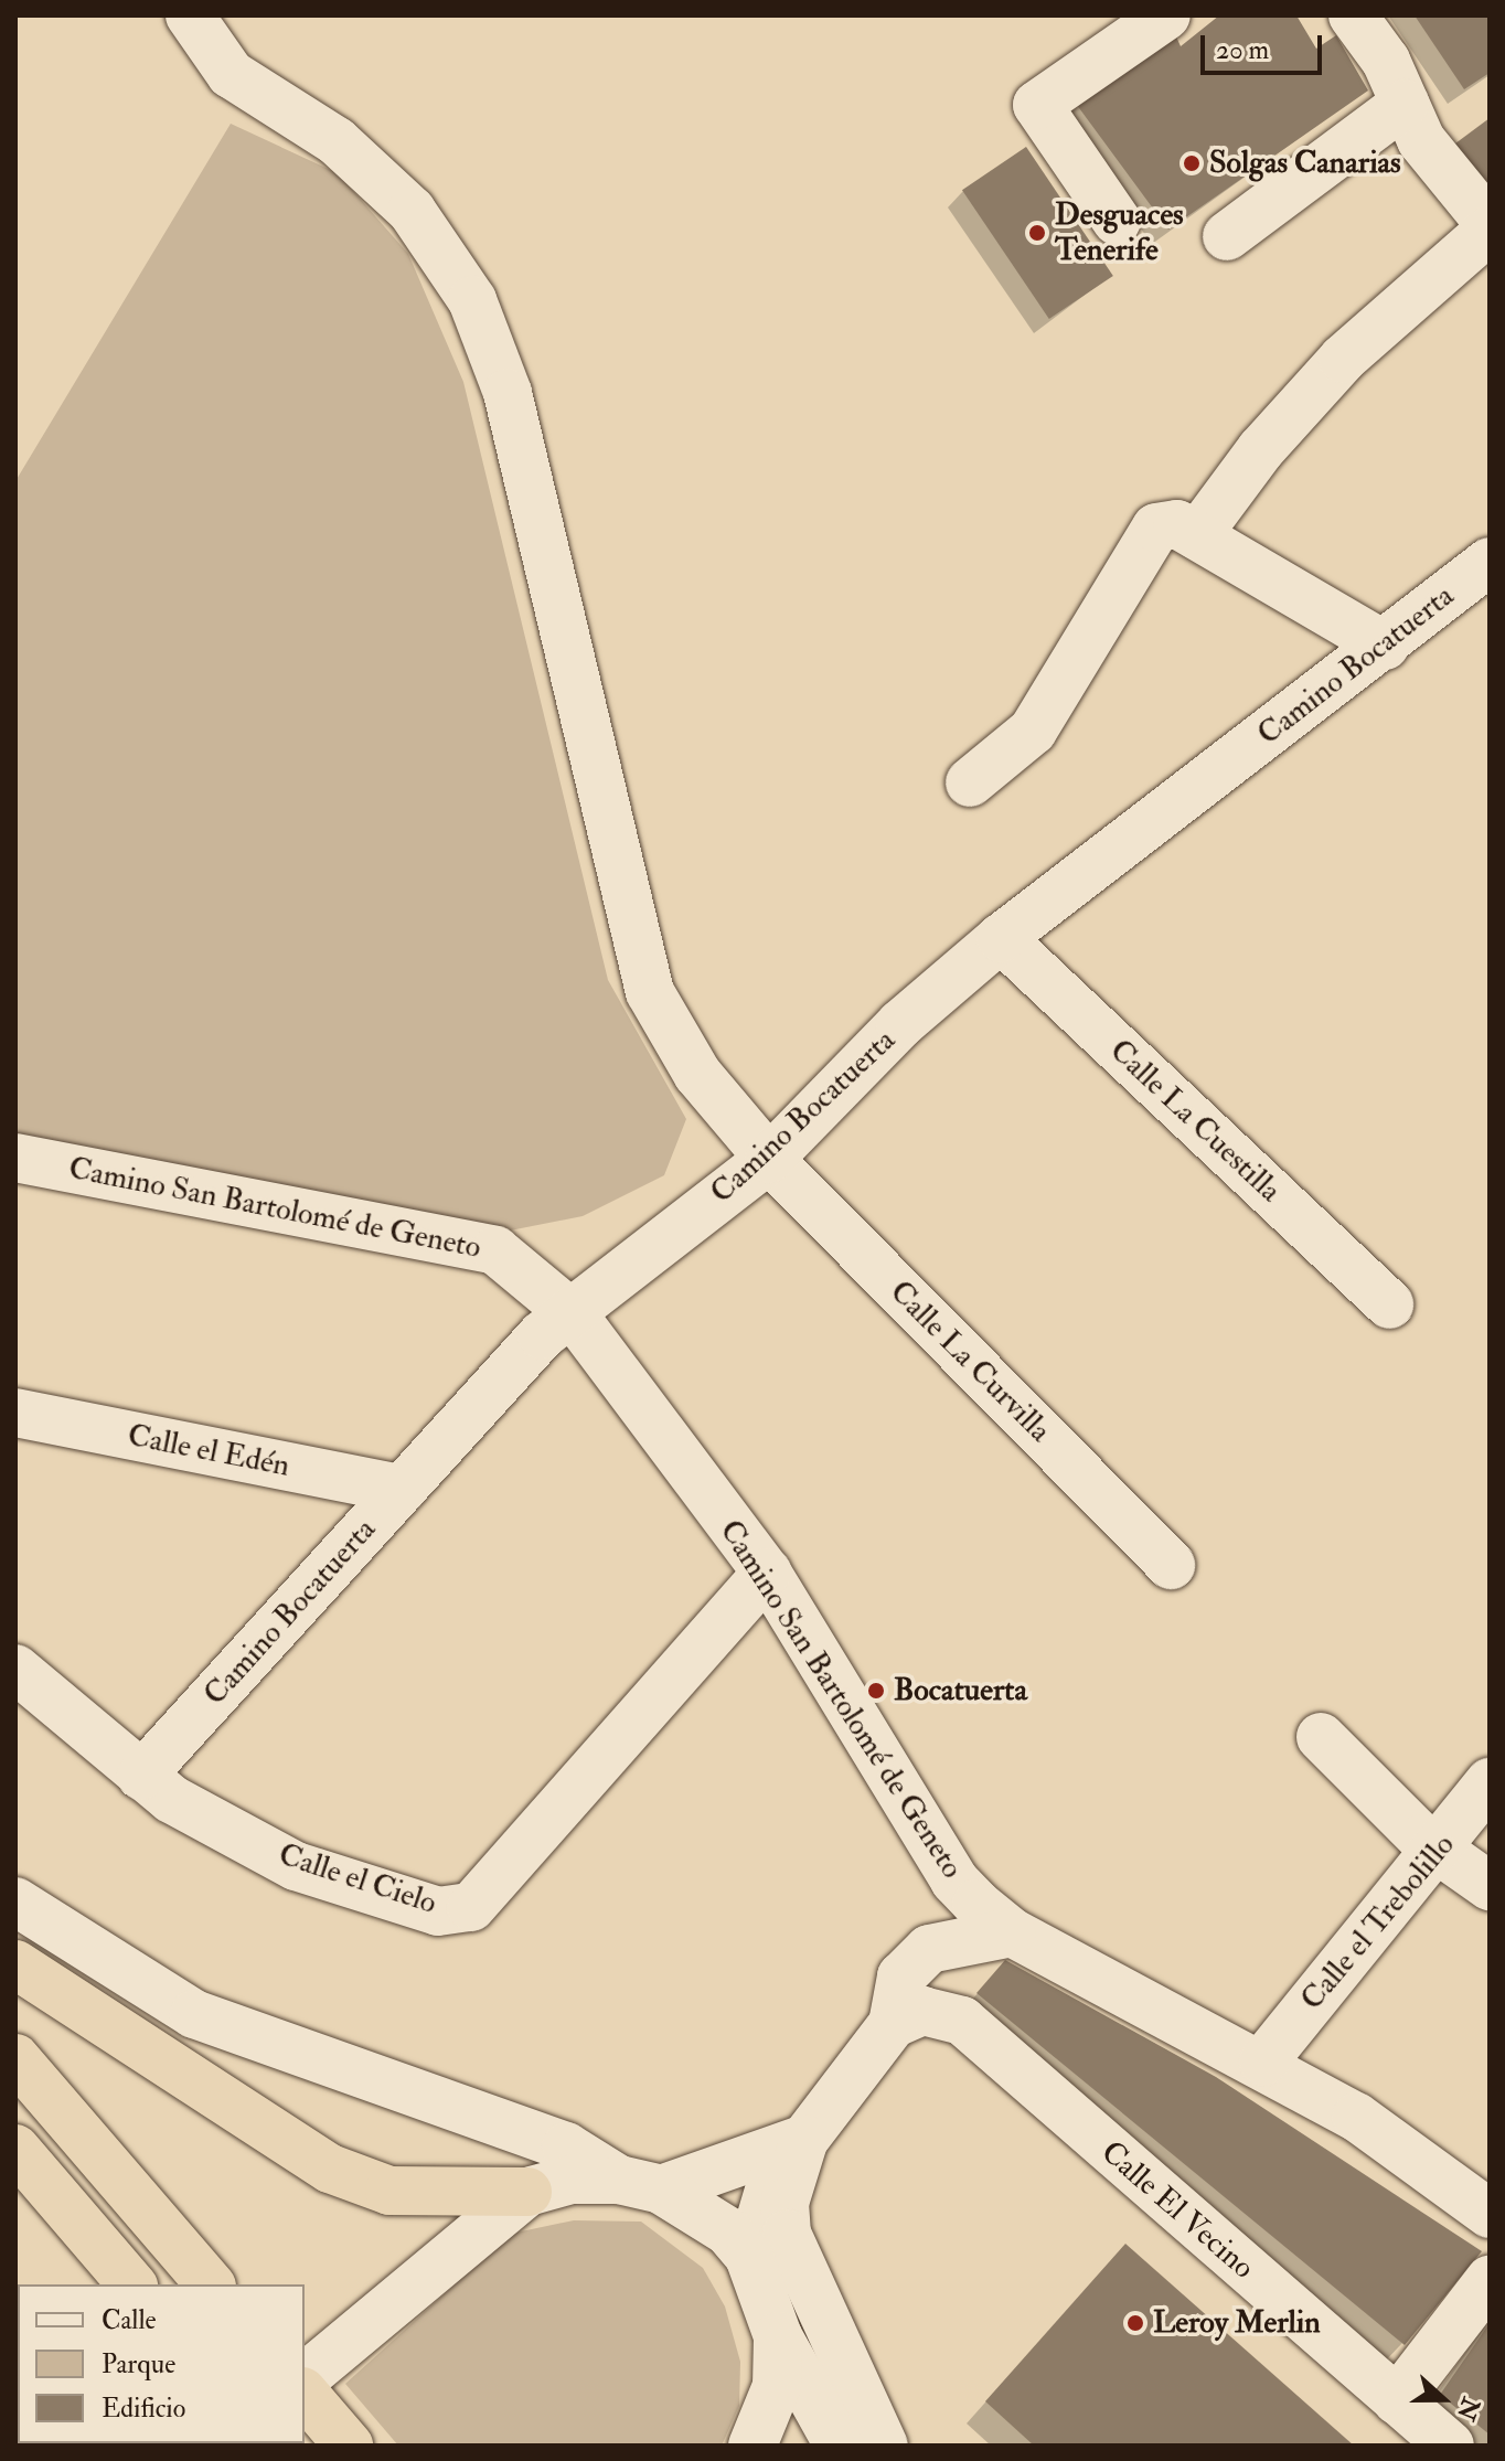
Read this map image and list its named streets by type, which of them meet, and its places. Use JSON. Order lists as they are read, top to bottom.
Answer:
{
  "streets": {
    "street": [
      "Camino Bocatuerta",
      "Calle La Cuestilla",
      "Camino San Bartolomé de Geneto",
      "Calle La Curvilla",
      "Calle el Edén",
      "Calle el Cielo",
      "Calle el Trebolillo",
      "Calle El Vecino"
    ]
  },
  "crossings": [
    ["Camino Bocatuerta", "Calle La Cuestilla"],
    ["Camino Bocatuerta", "Camino San Bartolomé de Geneto"],
    ["Camino Bocatuerta", "Calle La Curvilla"],
    ["Camino Bocatuerta", "Calle el Edén"],
    ["Camino Bocatuerta", "Calle el Cielo"],
    ["Camino San Bartolomé de Geneto", "Calle el Cielo"],
    ["Camino San Bartolomé de Geneto", "Calle el Trebolillo"]
  ],
  "places": [
    "Solgas Canarias",
    "Desguaces Tenerife",
    "Bocatuerta",
    "Leroy Merlin"
  ],
  "legend": ["Calle", "Parque", "Edificio"],
  "scale_bar": "20 m",
  "north": "right"
}
